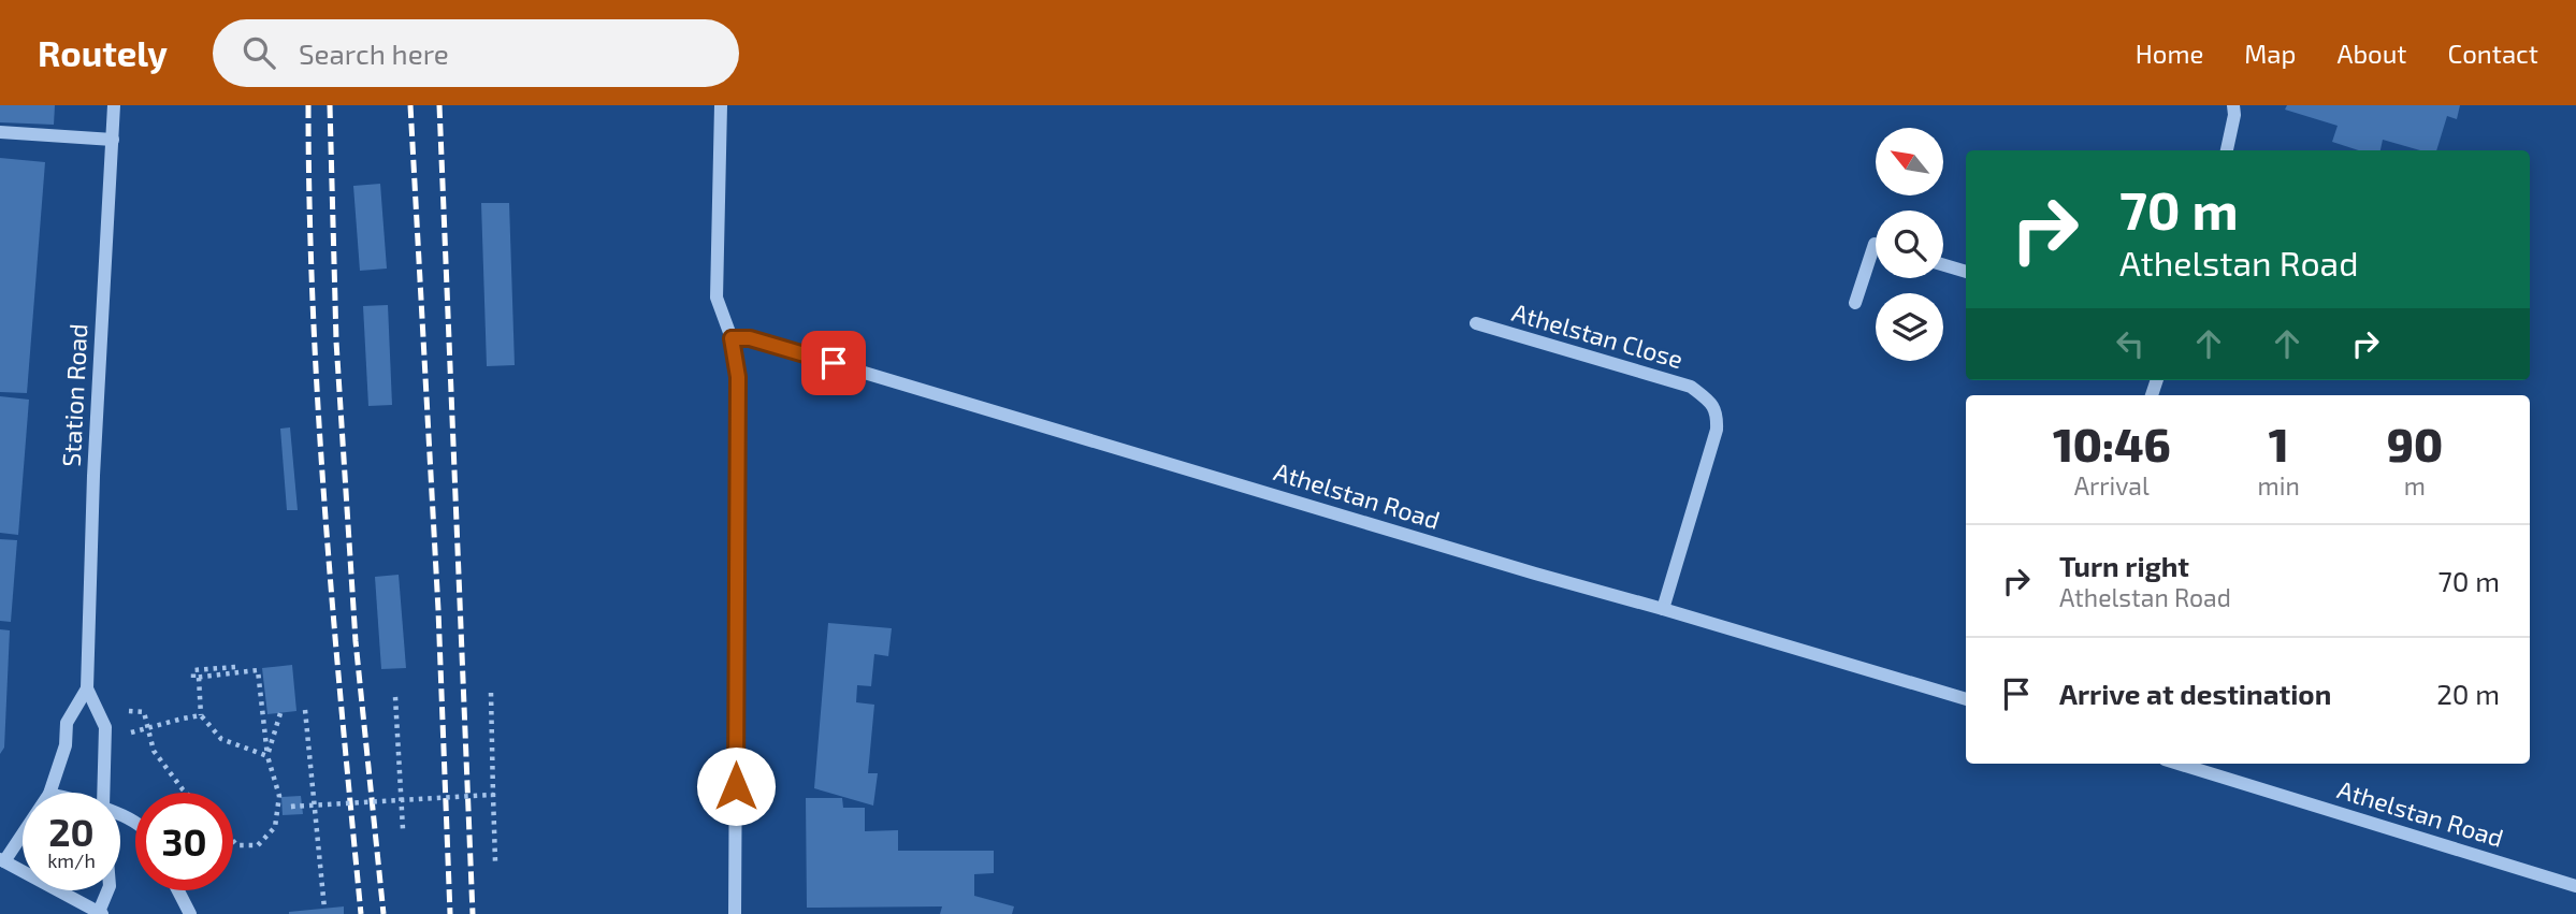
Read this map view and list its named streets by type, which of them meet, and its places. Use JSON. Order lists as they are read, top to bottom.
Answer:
{
  "streets": {
    "street": ["Athelstan Close", "Station Road", "Athelstan Road"]
  },
  "crossings": [
    ["Athelstan Close", "Athelstan Road"]
  ],
  "north": "top left",
  "page": {
    "header": "Routely",
    "search": "Search here",
    "nav": [
      "Home",
      "Map",
      "About",
      "Contact"
    ],
    "turn": ["70 m", "Athelstan Road"],
    "eta": [
      "10:46",
      "Arrival",
      "1",
      "min",
      "90",
      "m"
    ],
    "list": [
      {
        "name": "Turn right",
        "note": "Athelstan Road",
        "value": "70 m"
      },
      {
        "name": "Arrive at destination",
        "value": "20 m"
      }
    ],
    "speed": "20 km/h",
    "limit": "30"
  }
}
